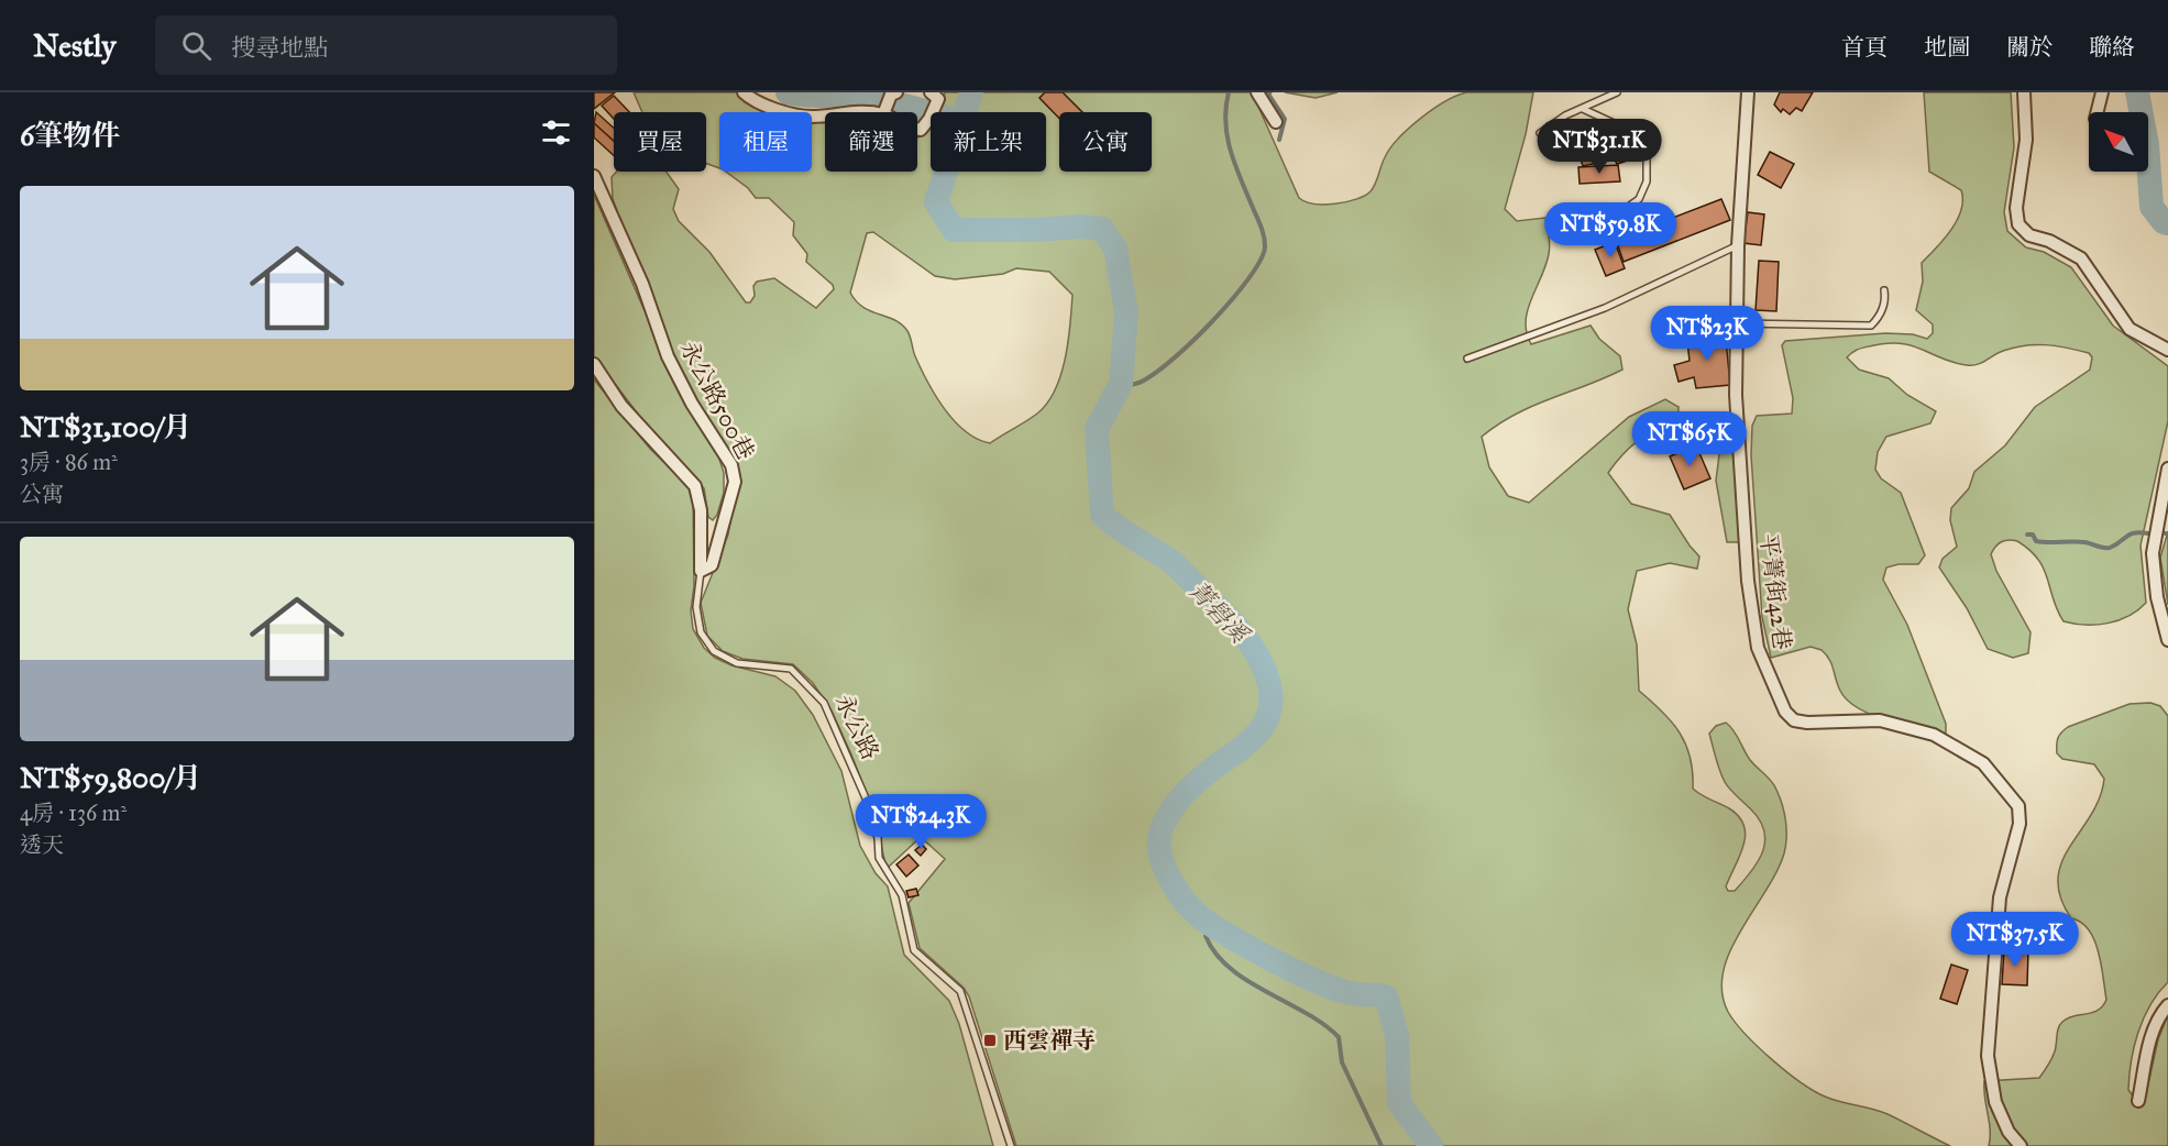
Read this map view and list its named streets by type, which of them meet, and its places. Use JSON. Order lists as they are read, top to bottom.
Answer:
{
  "streets": {
    "street": ["永公路500巷", "平菁街42巷", "永公路"]
  },
  "crossings": [
    ["永公路500巷", "永公路"]
  ],
  "water": ["菁礐溪"],
  "places": {
    "transit": ["西雲禪寺"]
  },
  "north": "top left",
  "page": {
    "header": "Nestly",
    "search": "搜尋地點",
    "nav": [
      "首頁",
      "地圖",
      "關於",
      "聯絡"
    ],
    "heading": "6筆物件",
    "chip": [
      "買屋",
      "租屋",
      "篩選",
      "新上架",
      "公寓"
    ],
    "price": [
      "NT$31.1K",
      "NT$59.8K",
      "NT$23K",
      "NT$65K",
      "NT$24.3K",
      "NT$37.5K"
    ],
    "list": [
      {
        "name": "NT$31,100/月",
        "note": "3房 · 86 m² · 公寓"
      },
      {
        "name": "NT$59,800/月",
        "note": "4房 · 136 m² · 透天"
      }
    ]
  }
}
